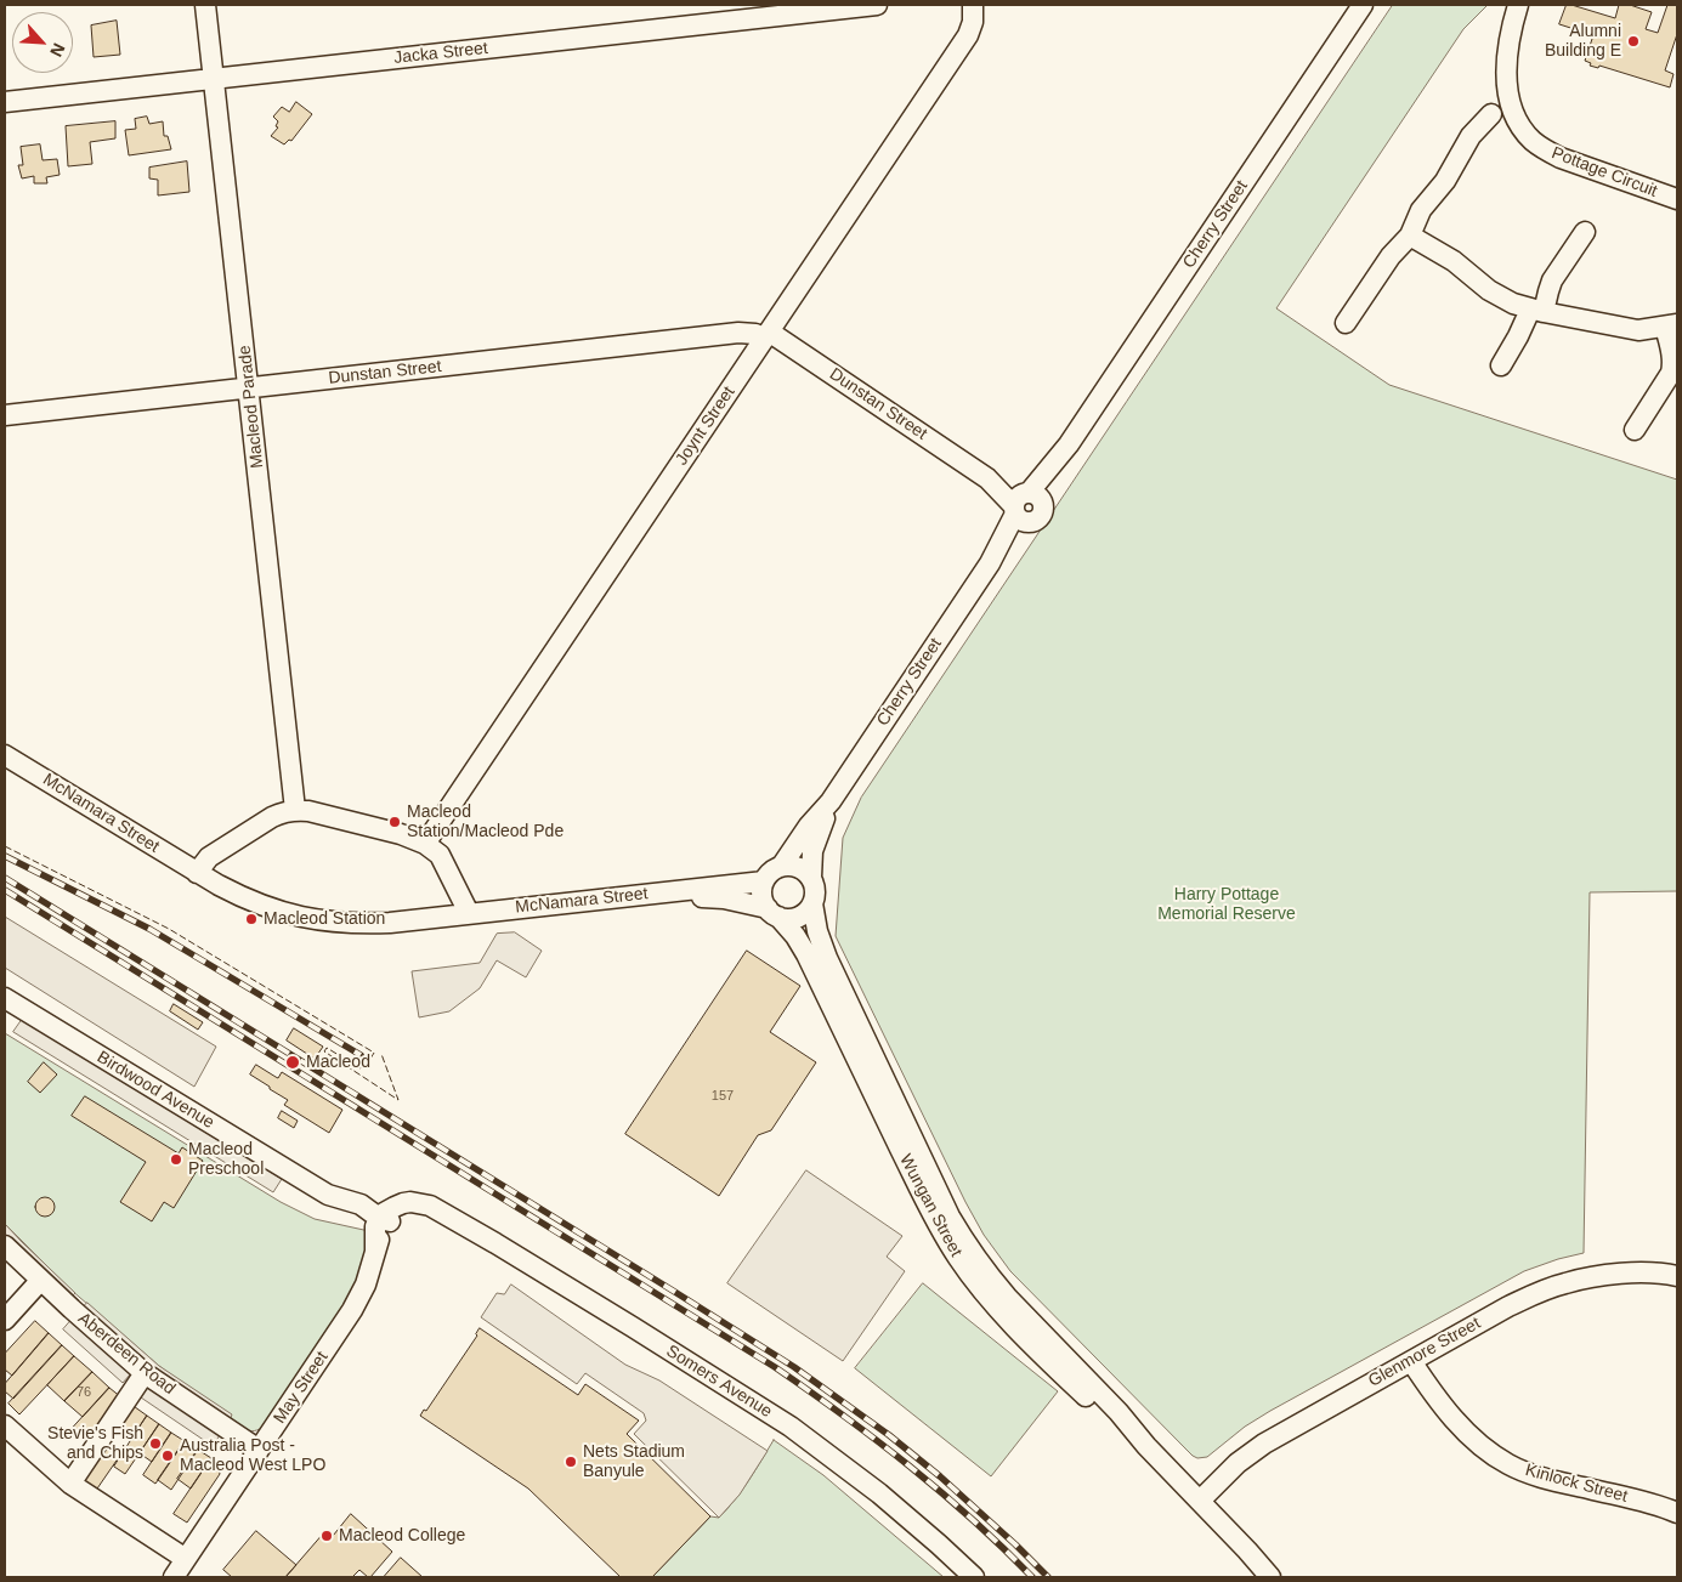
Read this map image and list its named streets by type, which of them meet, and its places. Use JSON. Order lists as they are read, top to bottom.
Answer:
{
  "streets": {
    "street": [
      "Jacka Street",
      "Pottage Circuit",
      "Cherry Street",
      "Dunstan Street",
      "Macleod Parade",
      "Joynt Street",
      "McNamara Street",
      "Birdwood Avenue",
      "Wungan Street",
      "Glenmore Street",
      "Aberdeen Road",
      "Somers Avenue",
      "May Street",
      "Kinlock Street"
    ]
  },
  "crossings": [
    ["Jacka Street", "Macleod Parade"],
    ["Cherry Street", "Dunstan Street"],
    ["Cherry Street", "McNamara Street"],
    ["Cherry Street", "Wungan Street"],
    ["Dunstan Street", "Macleod Parade"],
    ["Dunstan Street", "Joynt Street"],
    ["McNamara Street", "Wungan Street"],
    ["Birdwood Avenue", "Somers Avenue"],
    ["Birdwood Avenue", "May Street"],
    ["Wungan Street", "Glenmore Street"],
    ["Glenmore Street", "Kinlock Street"],
    ["Aberdeen Road", "May Street"],
    ["Somers Avenue", "May Street"]
  ],
  "parks": ["Harry Pottage Memorial Reserve"],
  "places": [
    "Alumni Building E",
    "Macleod Station/Macleod Pde",
    "Macleod Station",
    "Macleod",
    "Macleod Preschool",
    "Stevie's Fish and Chips",
    "Australia Post - Macleod West LPO",
    "Nets Stadium Banyule",
    "Macleod College"
  ],
  "house_numbers": ["157", "76"],
  "north": "bottom right"
}
